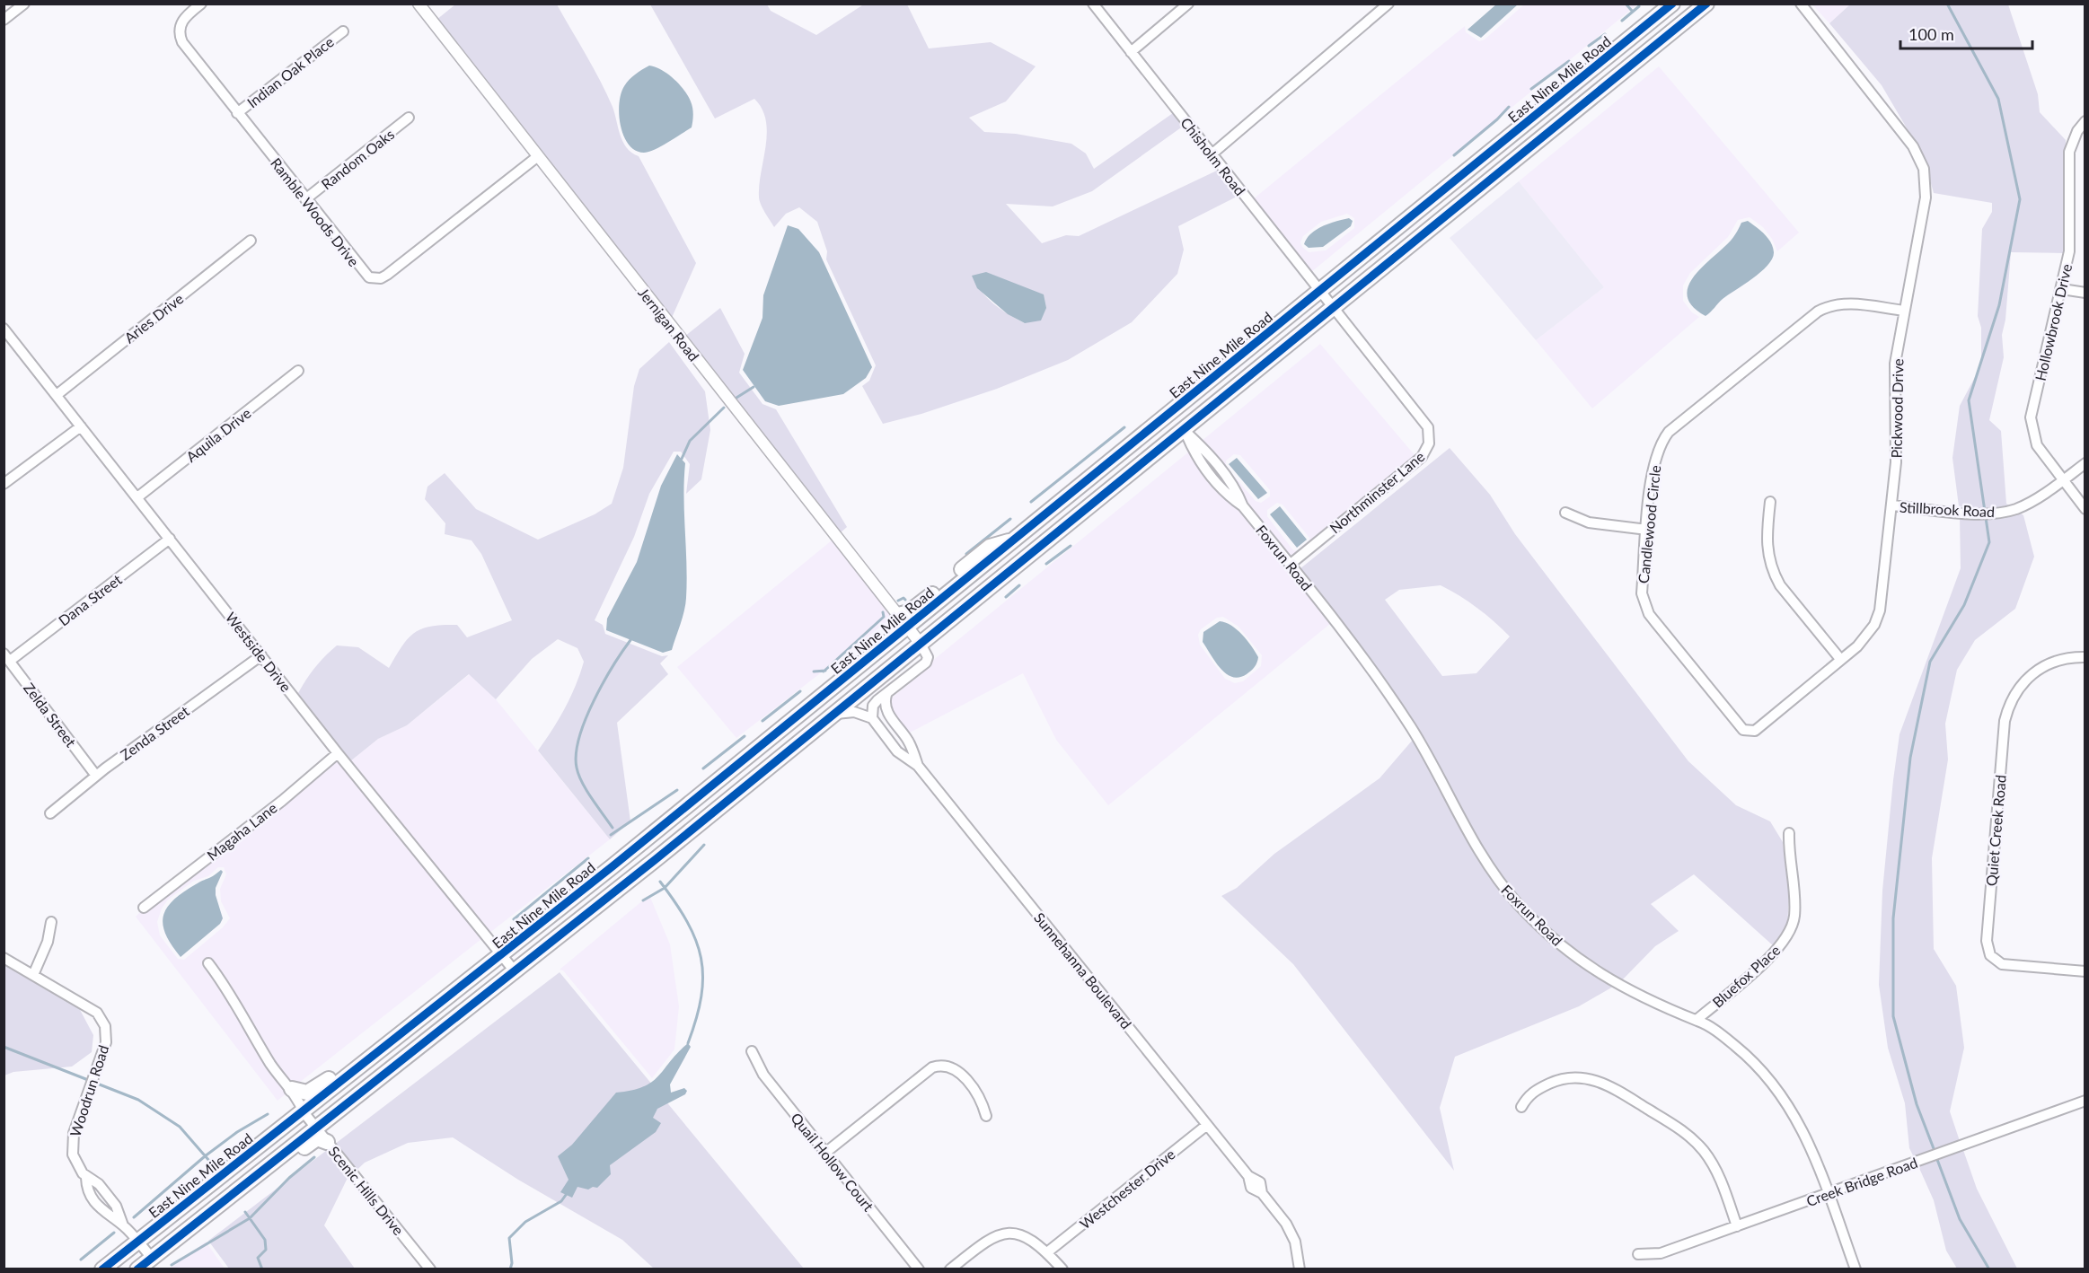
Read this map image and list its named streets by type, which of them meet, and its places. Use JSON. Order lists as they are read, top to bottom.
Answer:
{
  "streets": {
    "main road": ["East Nine Mile Road"],
    "street": [
      "Indian Oak Place",
      "Chisholm Road",
      "Random Oaks",
      "Ramble Woods Drive",
      "Aries Drive",
      "Hollowbrook Drive",
      "Jernigan Road",
      "Pickwood Drive",
      "Aquila Drive",
      "Northminster Lane",
      "Stillbrook Road",
      "Candlewood Circle",
      "Foxrun Road",
      "Dana Street",
      "Westside Drive",
      "Zelda Street",
      "Zenda Street",
      "Quiet Creek Road",
      "Magaha Lane",
      "Sunnehanna Boulevard",
      "Bluefox Place",
      "Woodrun Road",
      "Quail Hollow Court",
      "Creek Bridge Road",
      "Westchester Drive",
      "Scenic Hills Drive"
    ]
  },
  "crossings": [
    ["Indian Oak Place", "Ramble Woods Drive"],
    ["East Nine Mile Road", "Chisholm Road"],
    ["East Nine Mile Road", "Jernigan Road"],
    ["East Nine Mile Road", "Westside Drive"],
    ["East Nine Mile Road", "Woodrun Road"],
    ["East Nine Mile Road", "Scenic Hills Drive"],
    ["Chisholm Road", "Northminster Lane"],
    ["Random Oaks", "Ramble Woods Drive"],
    ["Ramble Woods Drive", "Jernigan Road"],
    ["Aries Drive", "Westside Drive"],
    ["Hollowbrook Drive", "Stillbrook Road"],
    ["Pickwood Drive", "Stillbrook Road"],
    ["Pickwood Drive", "Candlewood Circle"],
    ["Aquila Drive", "Westside Drive"],
    ["Northminster Lane", "Foxrun Road"],
    ["Foxrun Road", "Bluefox Place"],
    ["Foxrun Road", "Creek Bridge Road"],
    ["Dana Street", "Westside Drive"],
    ["Dana Street", "Zelda Street"],
    ["Westside Drive", "Zenda Street"],
    ["Westside Drive", "Magaha Lane"],
    ["Zelda Street", "Zenda Street"],
    ["Sunnehanna Boulevard", "Westchester Drive"]
  ],
  "scale_bar": "100 m"
}
